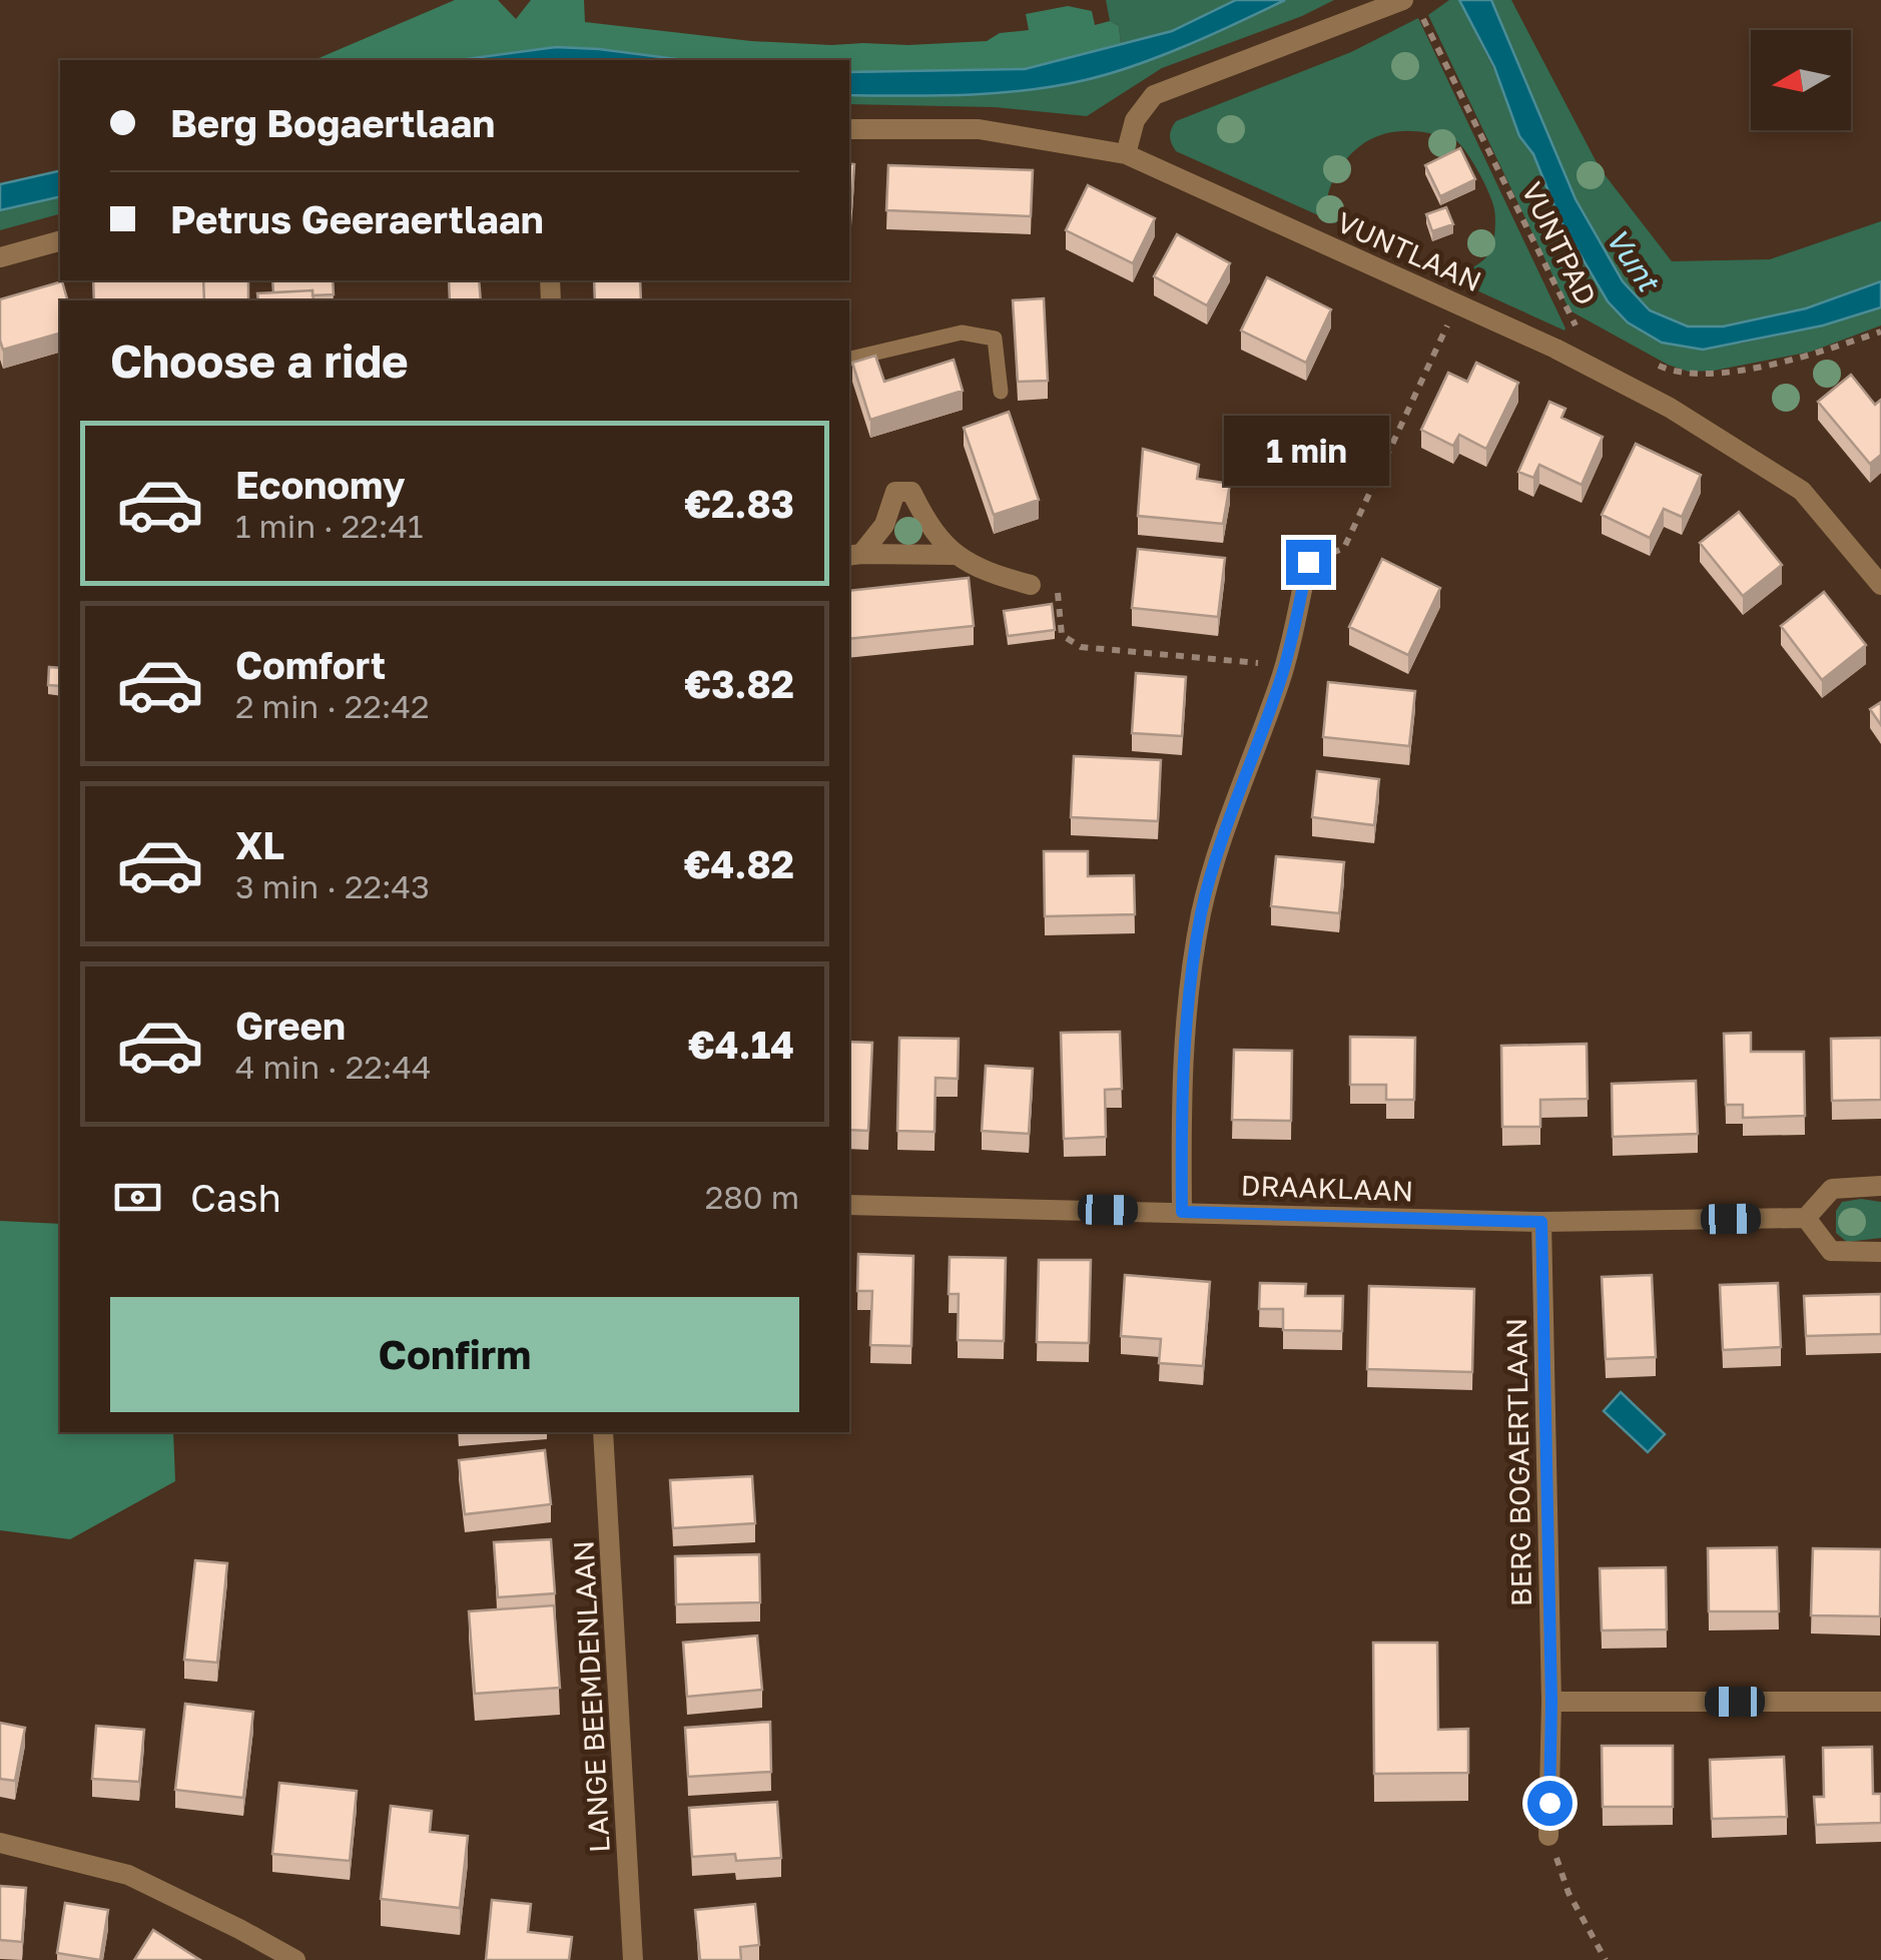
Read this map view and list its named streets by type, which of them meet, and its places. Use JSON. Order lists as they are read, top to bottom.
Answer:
{
  "streets": {
    "street": [
      "VUNTLAAN",
      "DRAAKLAAN",
      "BERG BOGAERTLAAN",
      "LANGE BEEMDENLAAN"
    ],
    "path": ["VUNTPAD"]
  },
  "crossings": [
    ["DRAAKLAAN", "BERG BOGAERTLAAN"]
  ],
  "water": ["Vunt"],
  "north": "left",
  "page": {
    "banner": ["Berg Bogaertlaan", "Petrus Geeraertlaan"],
    "heading": "Choose a ride",
    "bubble": "1 min",
    "list": [
      {
        "name": "Economy",
        "note": "1 min · 22:41",
        "value": "€2.83"
      },
      {
        "name": "Comfort",
        "note": "2 min · 22:42",
        "value": "€3.82"
      },
      {
        "name": "XL",
        "note": "3 min · 22:43",
        "value": "€4.82"
      },
      {
        "name": "Green",
        "note": "4 min · 22:44",
        "value": "€4.14"
      }
    ],
    "pay": ["Cash", "280 m"],
    "buttons": "Confirm"
  }
}
